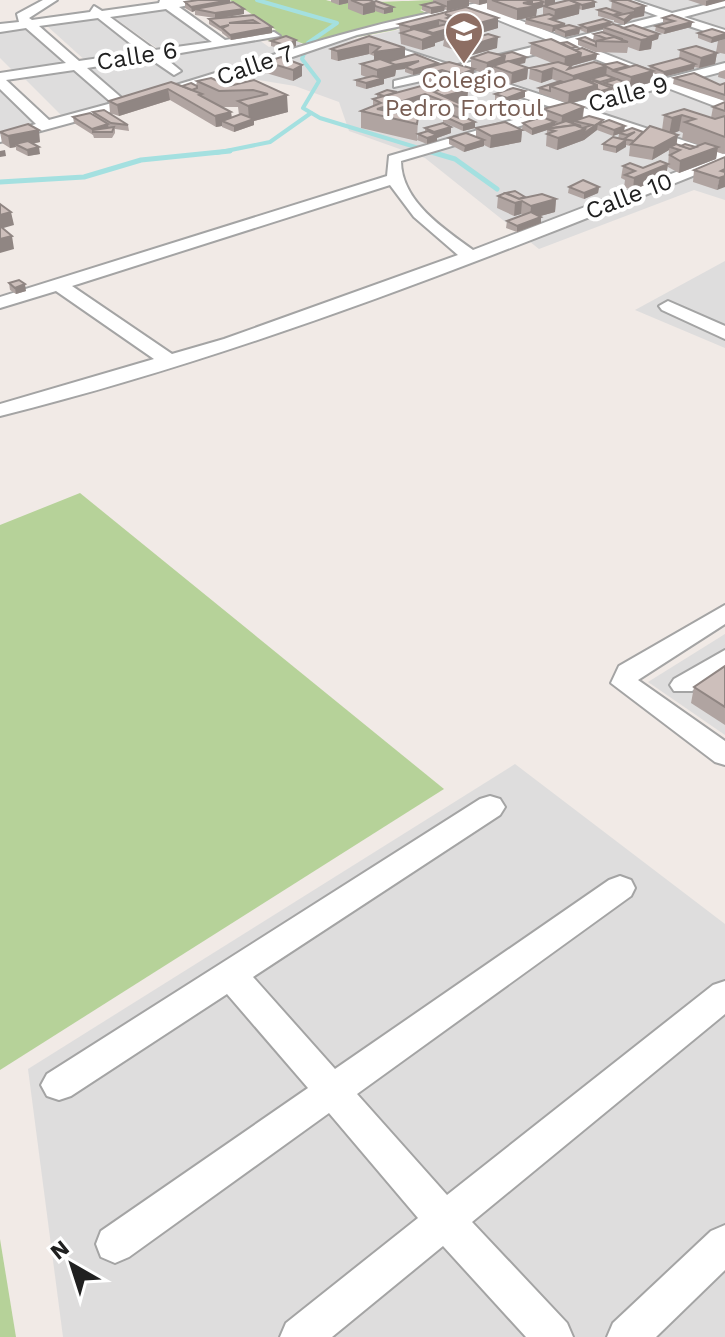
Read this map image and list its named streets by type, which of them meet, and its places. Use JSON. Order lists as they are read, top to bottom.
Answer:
{
  "streets": {
    "street": [
      "Calle 6",
      "Calle 7",
      "Calle 9",
      "Calle 10"
    ]
  },
  "places": {
    "school or university": ["Colegio Pedro Fortoul"]
  },
  "north": "top left"
}
